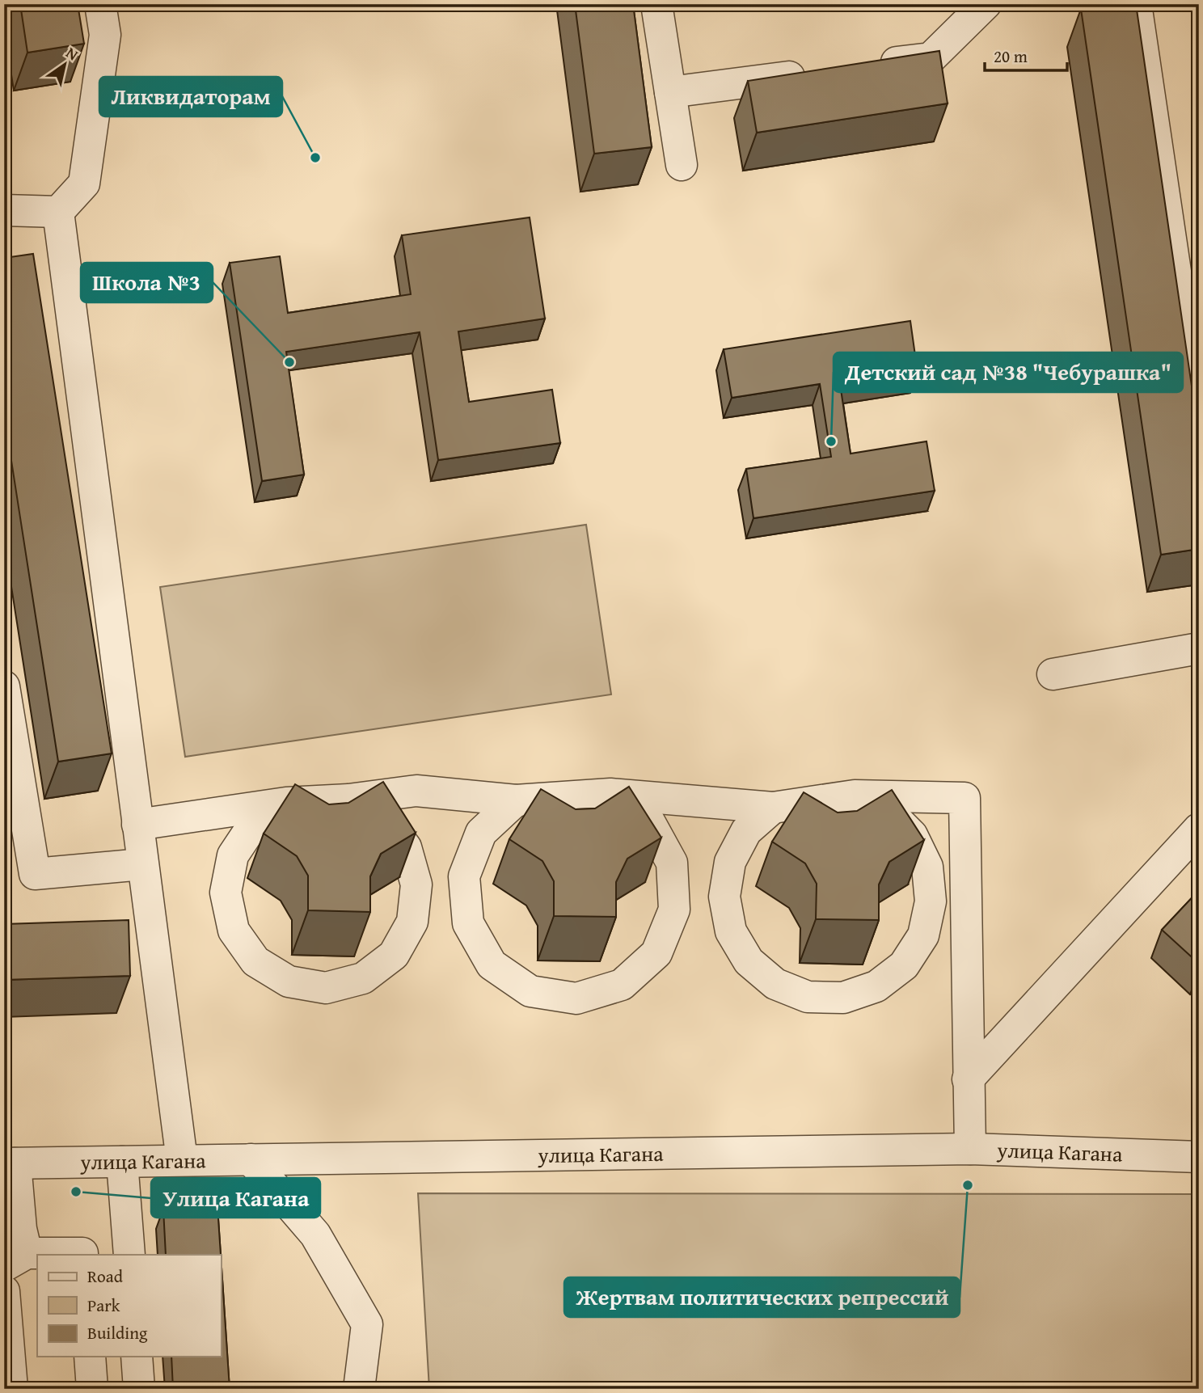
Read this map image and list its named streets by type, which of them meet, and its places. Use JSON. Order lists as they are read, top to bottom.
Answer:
{
  "streets": {
    "street": ["улица Кагана"]
  },
  "places": [
    "Ликвидаторам",
    "Школа №3",
    "Детский сад №38 \"Чебурашка\"",
    "Жертвам политических репрессий",
    "Улица Кагана"
  ],
  "legend": ["Road", "Park", "Building"],
  "scale_bar": "20 m",
  "north": "top right"
}
